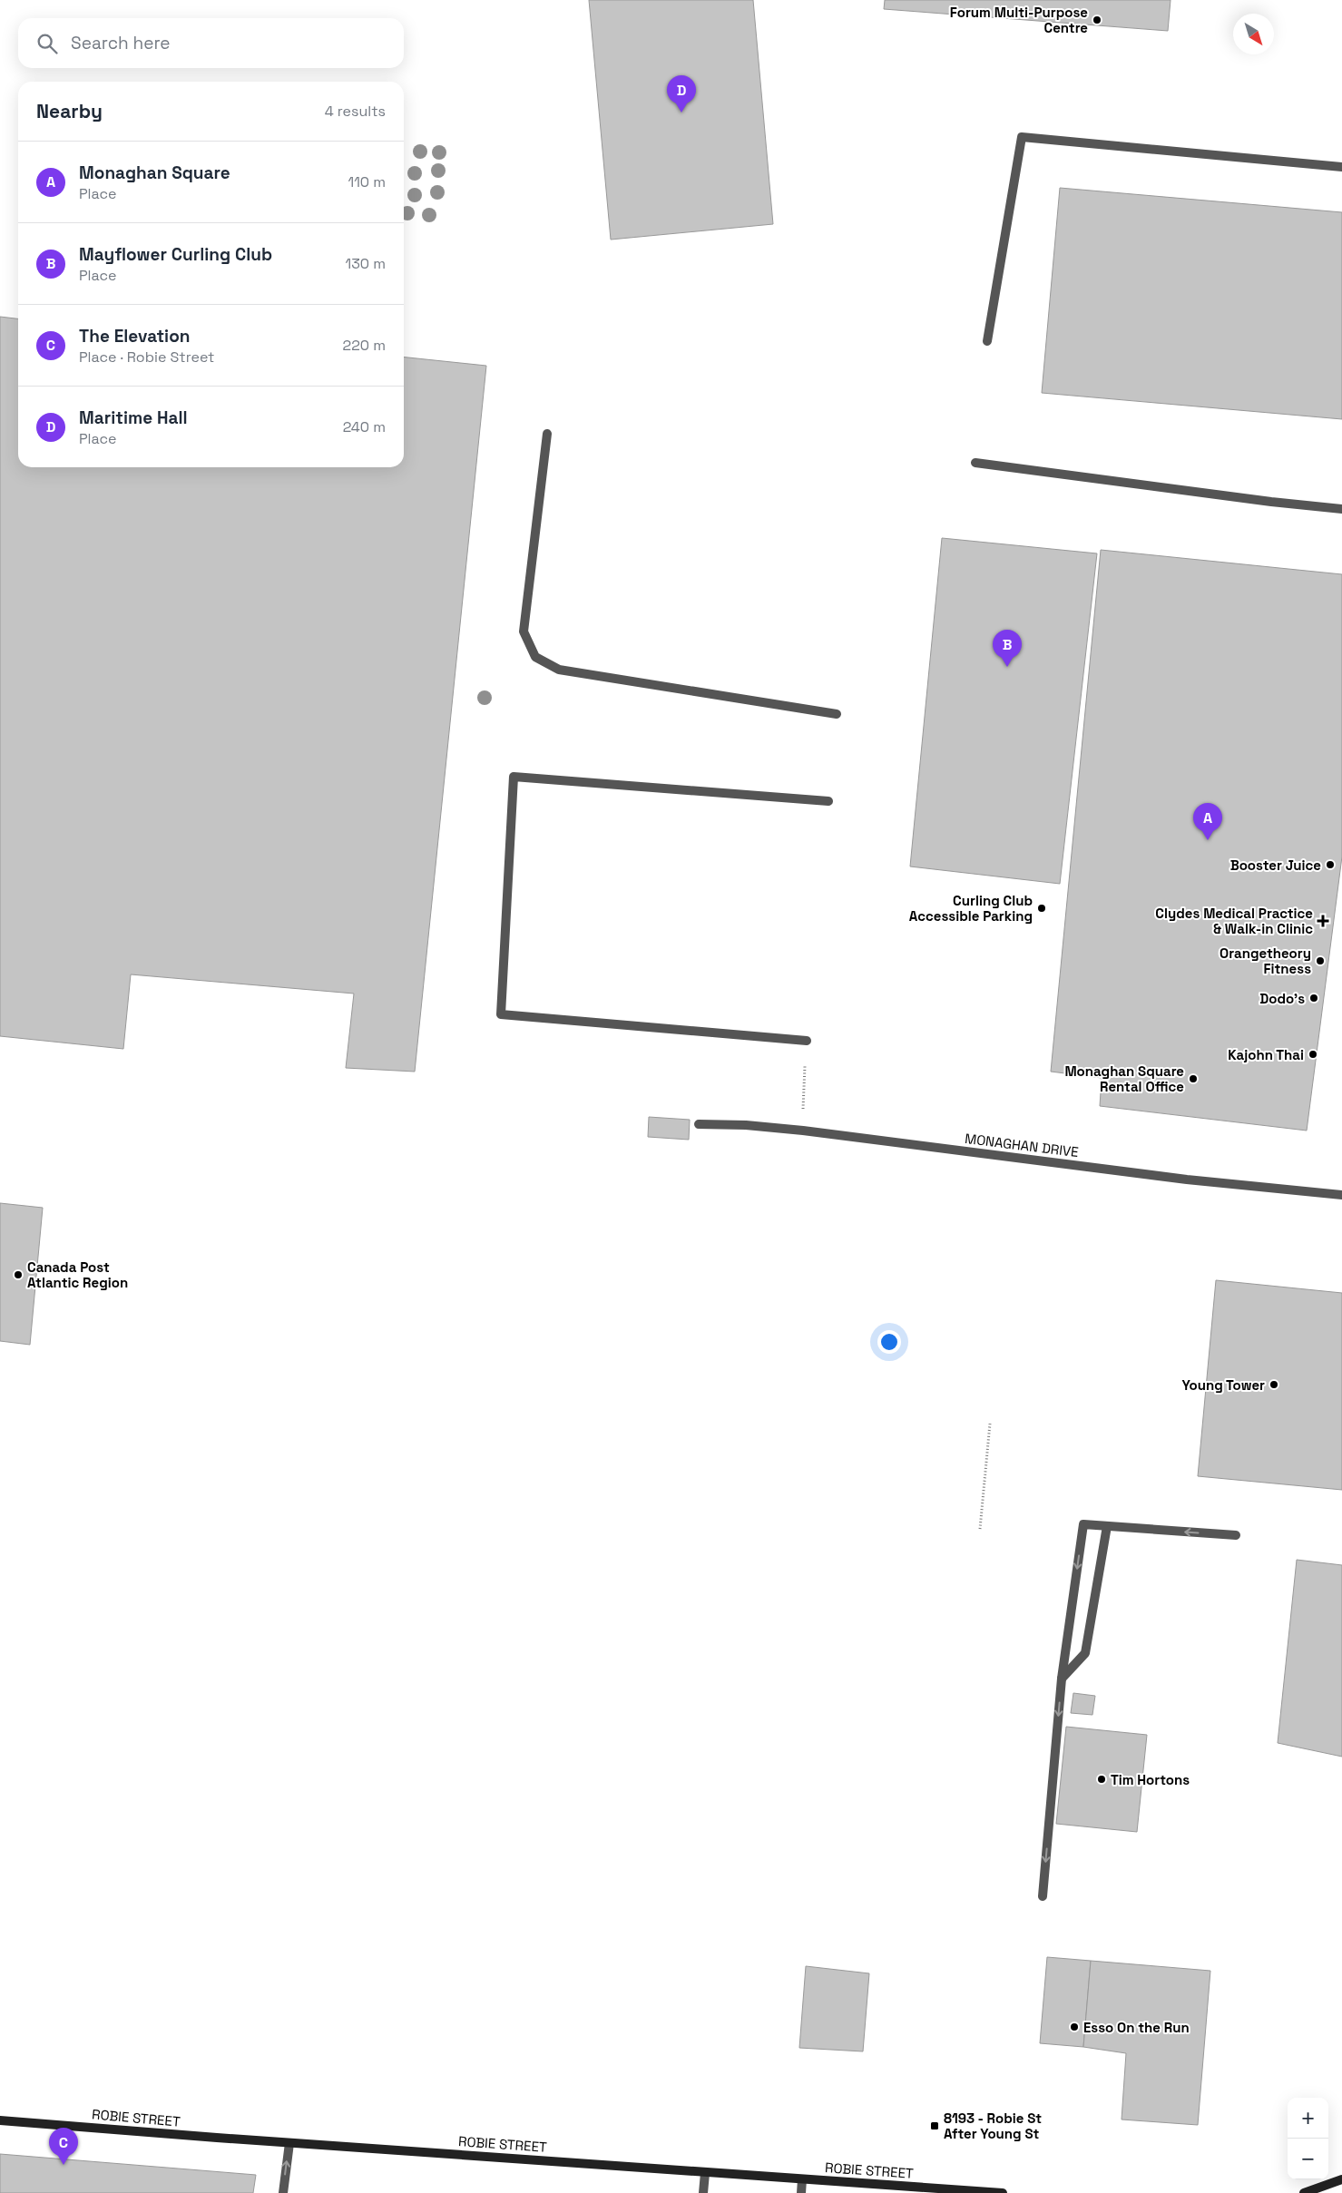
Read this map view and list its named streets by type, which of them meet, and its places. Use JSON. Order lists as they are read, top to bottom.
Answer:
{
  "streets": {
    "main road": ["ROBIE STREET"],
    "street": ["MONAGHAN DRIVE"]
  },
  "places": {
    "other": [
      "Forum Multi-Purpose Centre",
      "Booster Juice",
      "Curling Club Accessible Parking",
      "Orangetheory Fitness",
      "Dodo's",
      "Kajohn Thai",
      "Monaghan Square Rental Office",
      "Canada Post Atlantic Region",
      "Young Tower",
      "Tim Hortons",
      "Esso On the Run"
    ],
    "health": ["Clydes Medical Practice & Walk-in Clinic"],
    "transit": ["8193 - Robie St After Young St"]
  },
  "north": "bottom right",
  "page": {
    "search": "Search here",
    "pins": [
      "D",
      "B",
      "A",
      "C"
    ],
    "heading": ["Nearby", "4 results"],
    "list": [
      {
        "mark": "A",
        "name": "Monaghan Square",
        "note": "Place",
        "value": "110 m"
      },
      {
        "mark": "B",
        "name": "Mayflower Curling Club",
        "note": "Place",
        "value": "130 m"
      },
      {
        "mark": "C",
        "name": "The Elevation",
        "note": "Place · Robie Street",
        "value": "220 m"
      },
      {
        "mark": "D",
        "name": "Maritime Hall",
        "note": "Place",
        "value": "240 m"
      }
    ],
    "map_buttons": ["+", "−"]
  }
}
